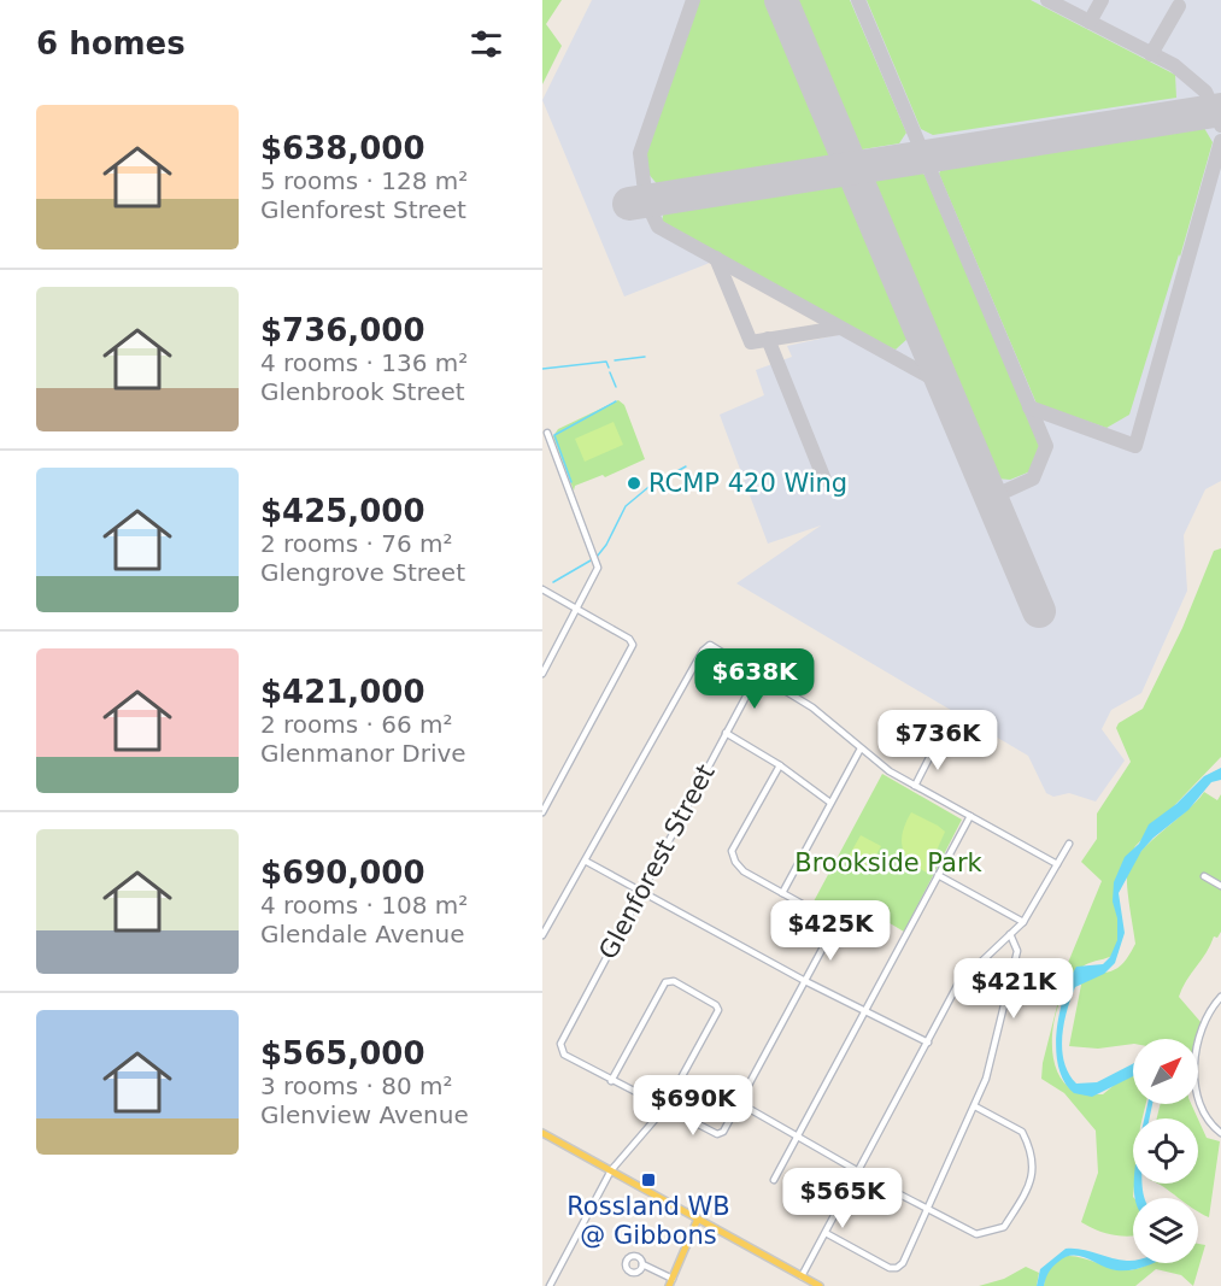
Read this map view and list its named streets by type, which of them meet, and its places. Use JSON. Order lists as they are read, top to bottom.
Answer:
{
  "streets": {
    "street": ["Glenforest Street"]
  },
  "parks": ["Brookside Park"],
  "places": {
    "other": ["RCMP 420 Wing"],
    "transit": ["Rossland WB @ Gibbons"]
  },
  "north": "top right",
  "page": {
    "heading": "6 homes",
    "list": [
      {
        "name": "$638,000",
        "note": "5 rooms · 128 m² · Glenforest Street"
      },
      {
        "name": "$736,000",
        "note": "4 rooms · 136 m² · Glenbrook Street"
      },
      {
        "name": "$425,000",
        "note": "2 rooms · 76 m² · Glengrove Street"
      },
      {
        "name": "$421,000",
        "note": "2 rooms · 66 m² · Glenmanor Drive"
      },
      {
        "name": "$690,000",
        "note": "4 rooms · 108 m² · Glendale Avenue"
      },
      {
        "name": "$565,000",
        "note": "3 rooms · 80 m² · Glenview Avenue"
      }
    ],
    "price": [
      "$638K",
      "$736K",
      "$425K",
      "$421K",
      "$690K",
      "$565K"
    ]
  }
}
